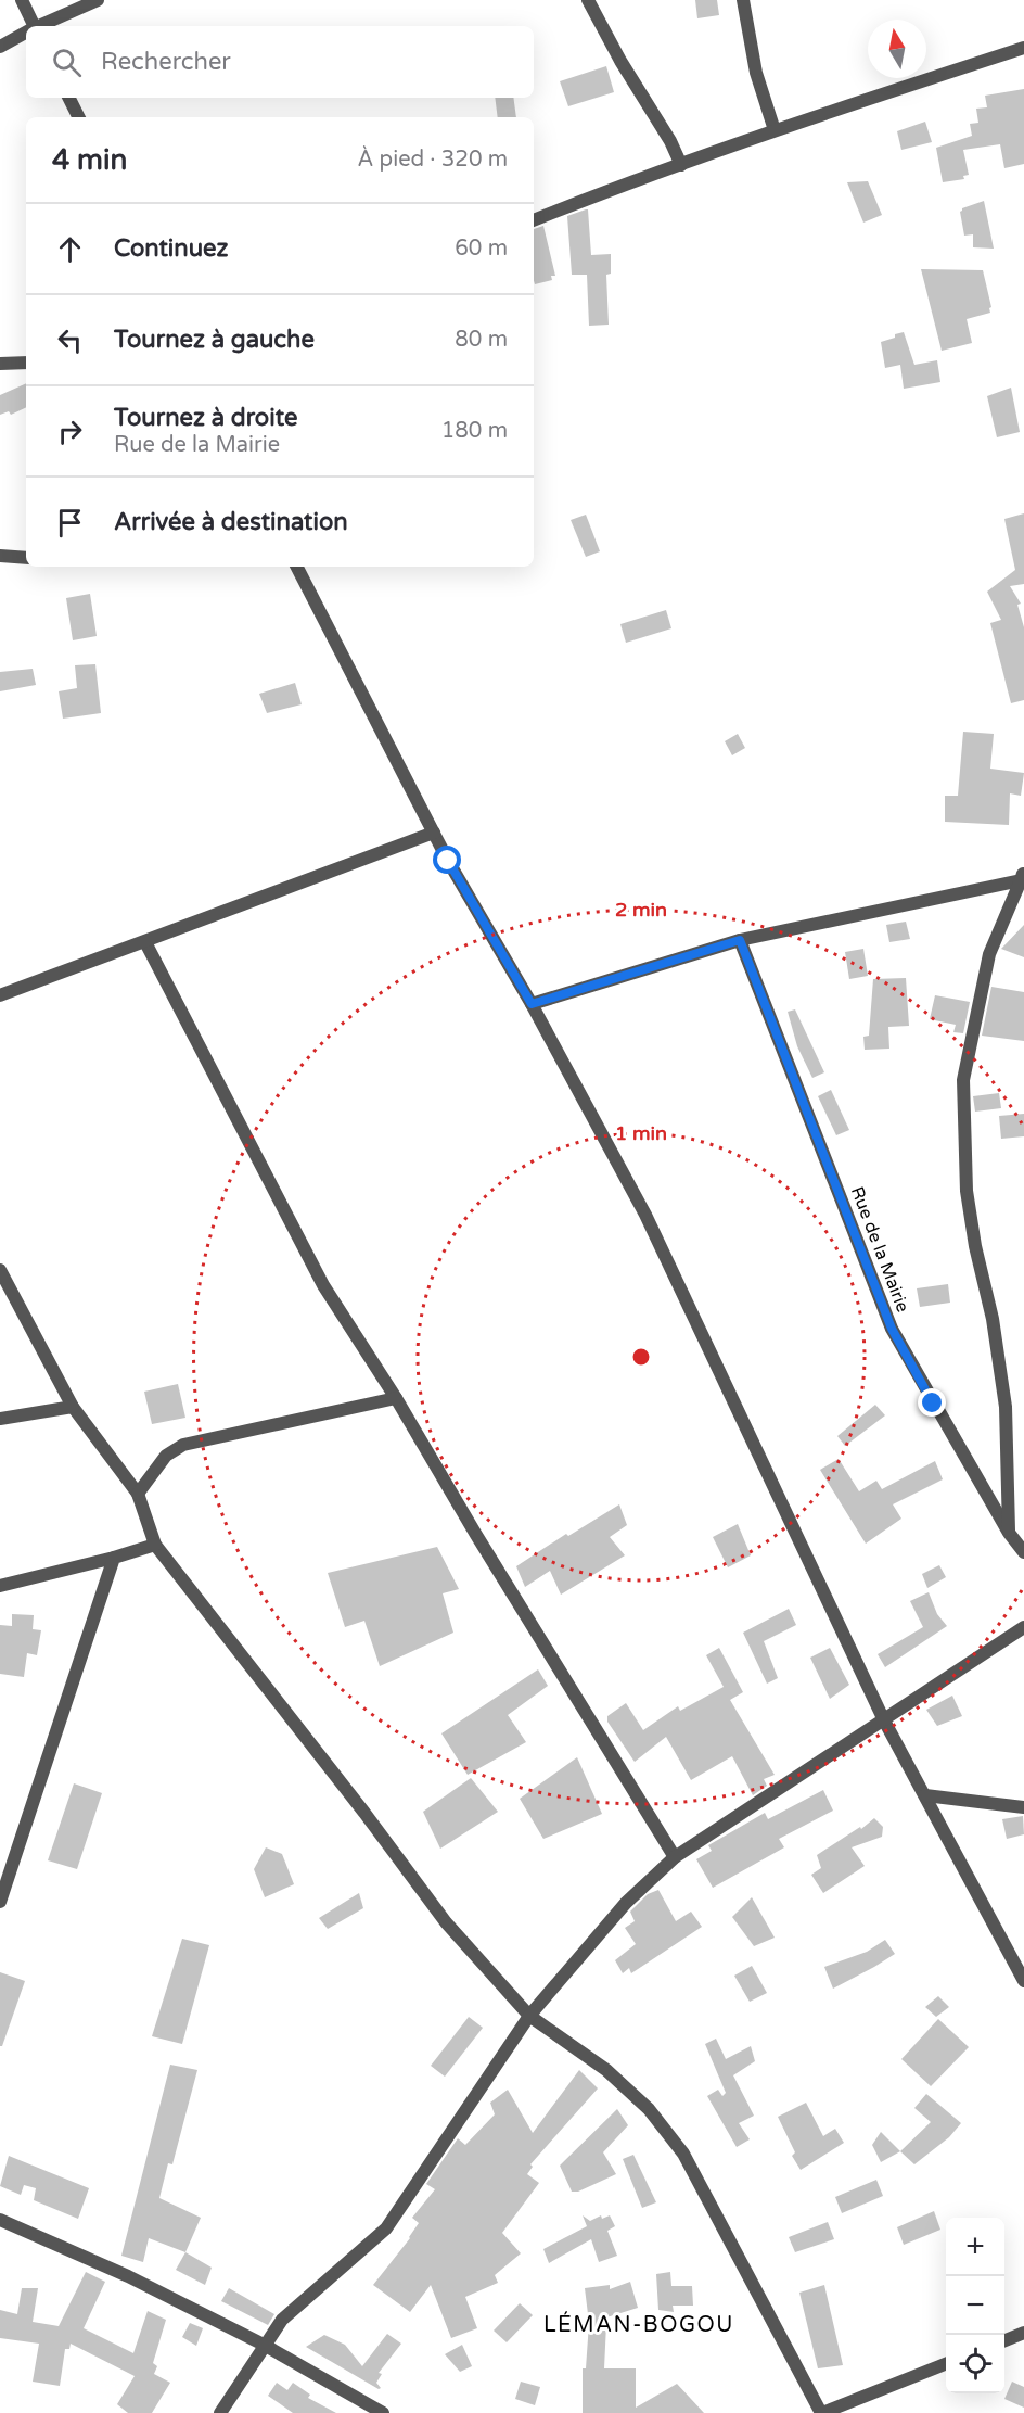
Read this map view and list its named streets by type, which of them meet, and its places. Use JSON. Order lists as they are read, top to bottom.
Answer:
{
  "streets": {
    "street": ["Rue de la Mairie"]
  },
  "districts": ["LÉMAN-BOGOU"],
  "north": "top",
  "page": {
    "search": "Rechercher",
    "heading": ["4 min", "À pied · 320 m"],
    "list": [
      ["Continuez", "60 m"],
      ["Tournez à gauche", "80 m"],
      ["Tournez à droite", "Rue de la Mairie", "180 m"],
      "Arrivée à destination"
    ],
    "map_buttons": ["+", "−"]
  },
  "rings": ["2 min", "1 min"]
}
